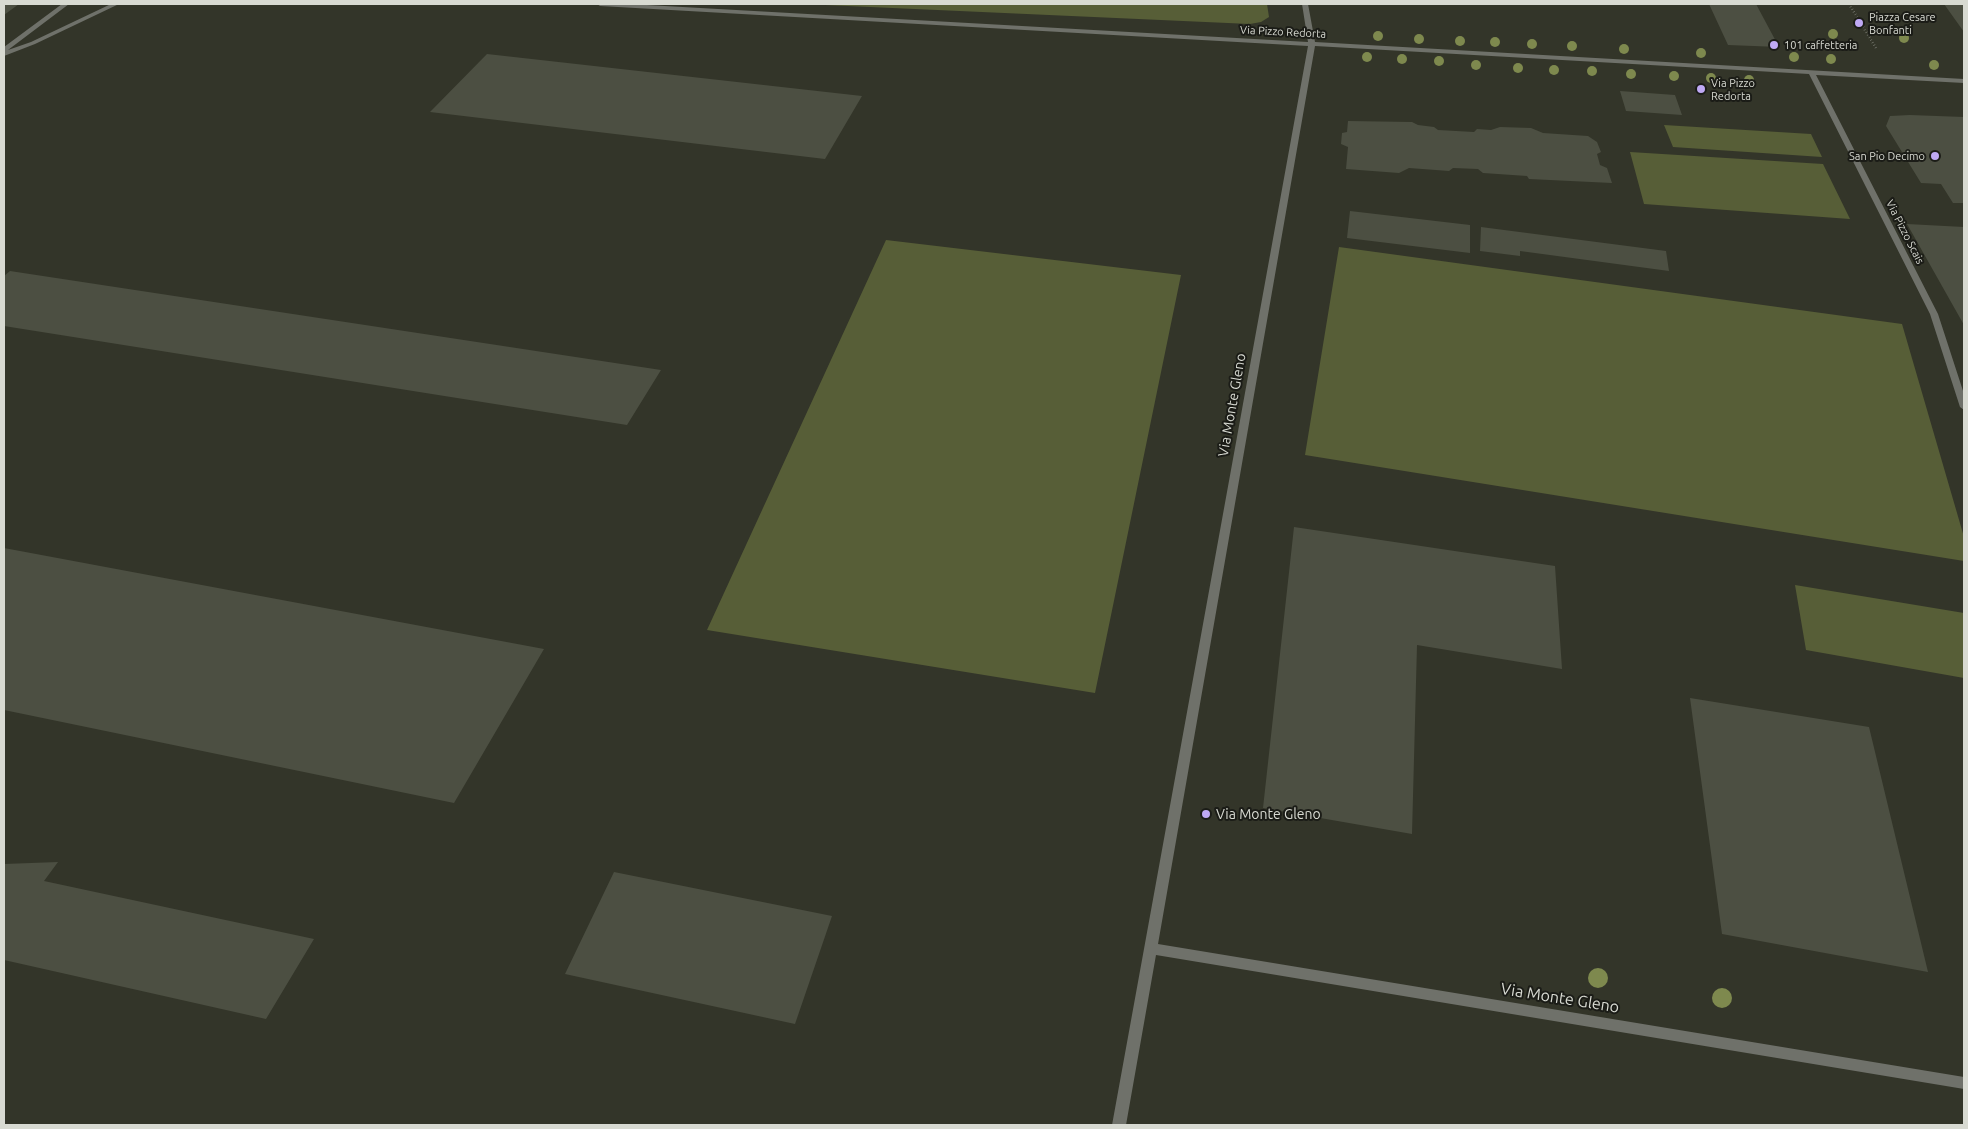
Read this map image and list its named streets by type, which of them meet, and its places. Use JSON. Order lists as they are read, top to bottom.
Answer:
{
  "streets": {
    "street": ["Via Pizzo Redorta", "Via Pizzo Scais", "Via Monte Gleno"]
  },
  "crossings": [
    ["Via Pizzo Redorta", "Via Pizzo Scais"],
    ["Via Pizzo Redorta", "Via Monte Gleno"]
  ],
  "places": [
    "Piazza Cesare Bonfanti",
    "101 caffetteria",
    "Via Pizzo Redorta",
    "San Pio Decimo",
    "Via Monte Gleno"
  ]
}
